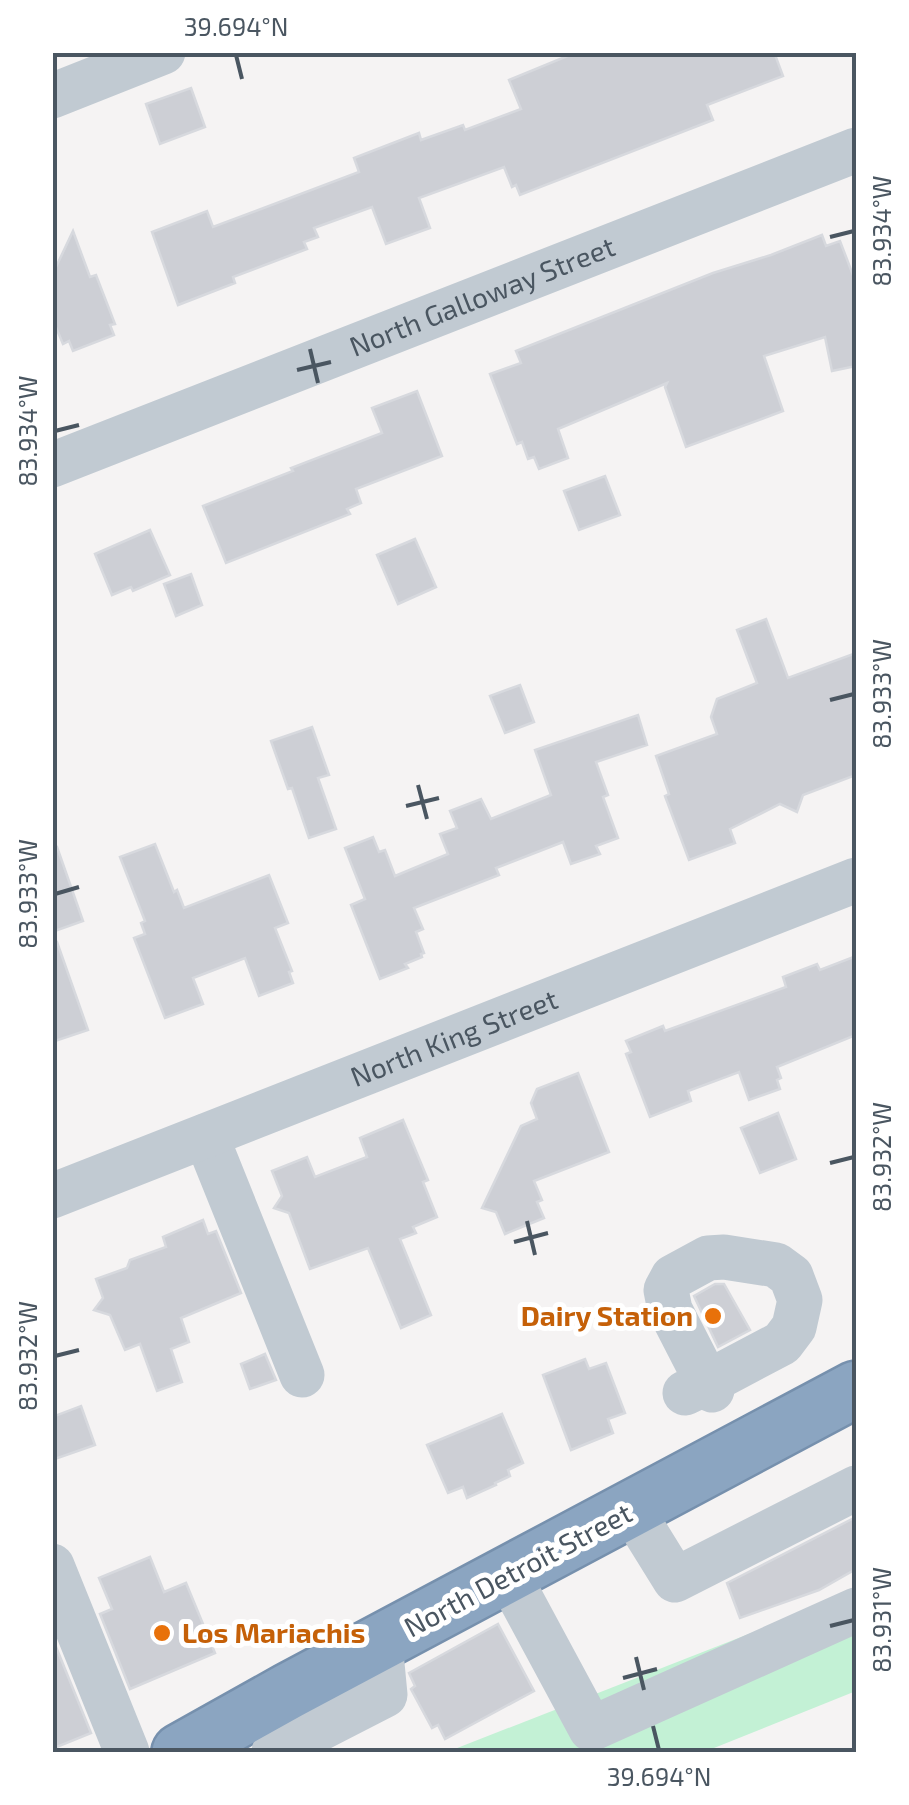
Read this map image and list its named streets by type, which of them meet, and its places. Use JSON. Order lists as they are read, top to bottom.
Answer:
{
  "streets": {
    "highway": ["North Detroit Street"],
    "street": ["North Galloway Street", "North King Street"]
  },
  "places": ["Dairy Station", "Los Mariachis"],
  "coordinates": [
    "39.694°N",
    "83.934°W",
    "83.933°W",
    "83.932°W",
    "83.931°W"
  ]
}
